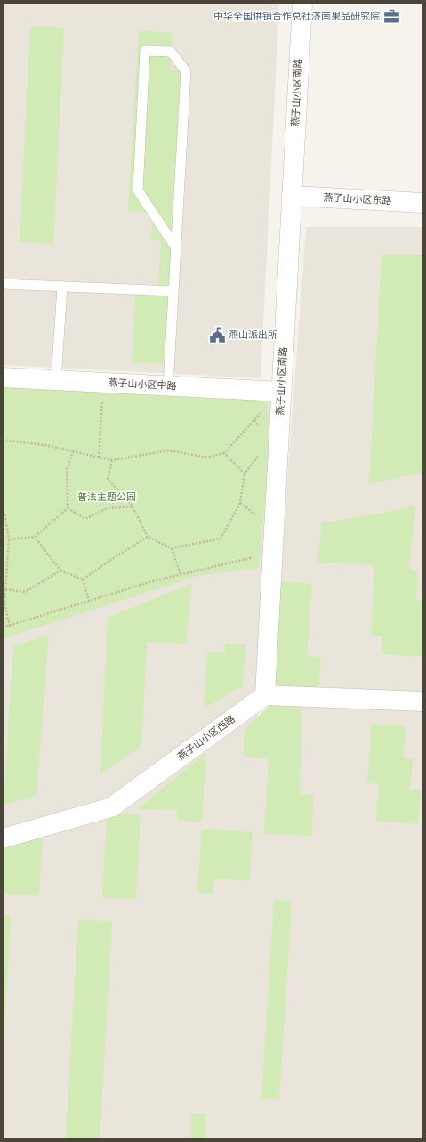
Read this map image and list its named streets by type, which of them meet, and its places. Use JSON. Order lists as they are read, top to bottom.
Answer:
{
  "streets": {
    "street": [
      "燕子山小区南路",
      "燕子山小区东路",
      "燕子山小区中路",
      "燕子山小区西路"
    ]
  },
  "crossings": [
    ["燕子山小区南路", "燕子山小区东路"],
    ["燕子山小区南路", "燕子山小区中路"],
    ["燕子山小区南路", "燕子山小区西路"]
  ],
  "parks": ["普法主题公园"],
  "places": {
    "office": ["中华全国供销合作总社济南果品研究院"],
    "public building": ["燕山派出所"]
  }
}
